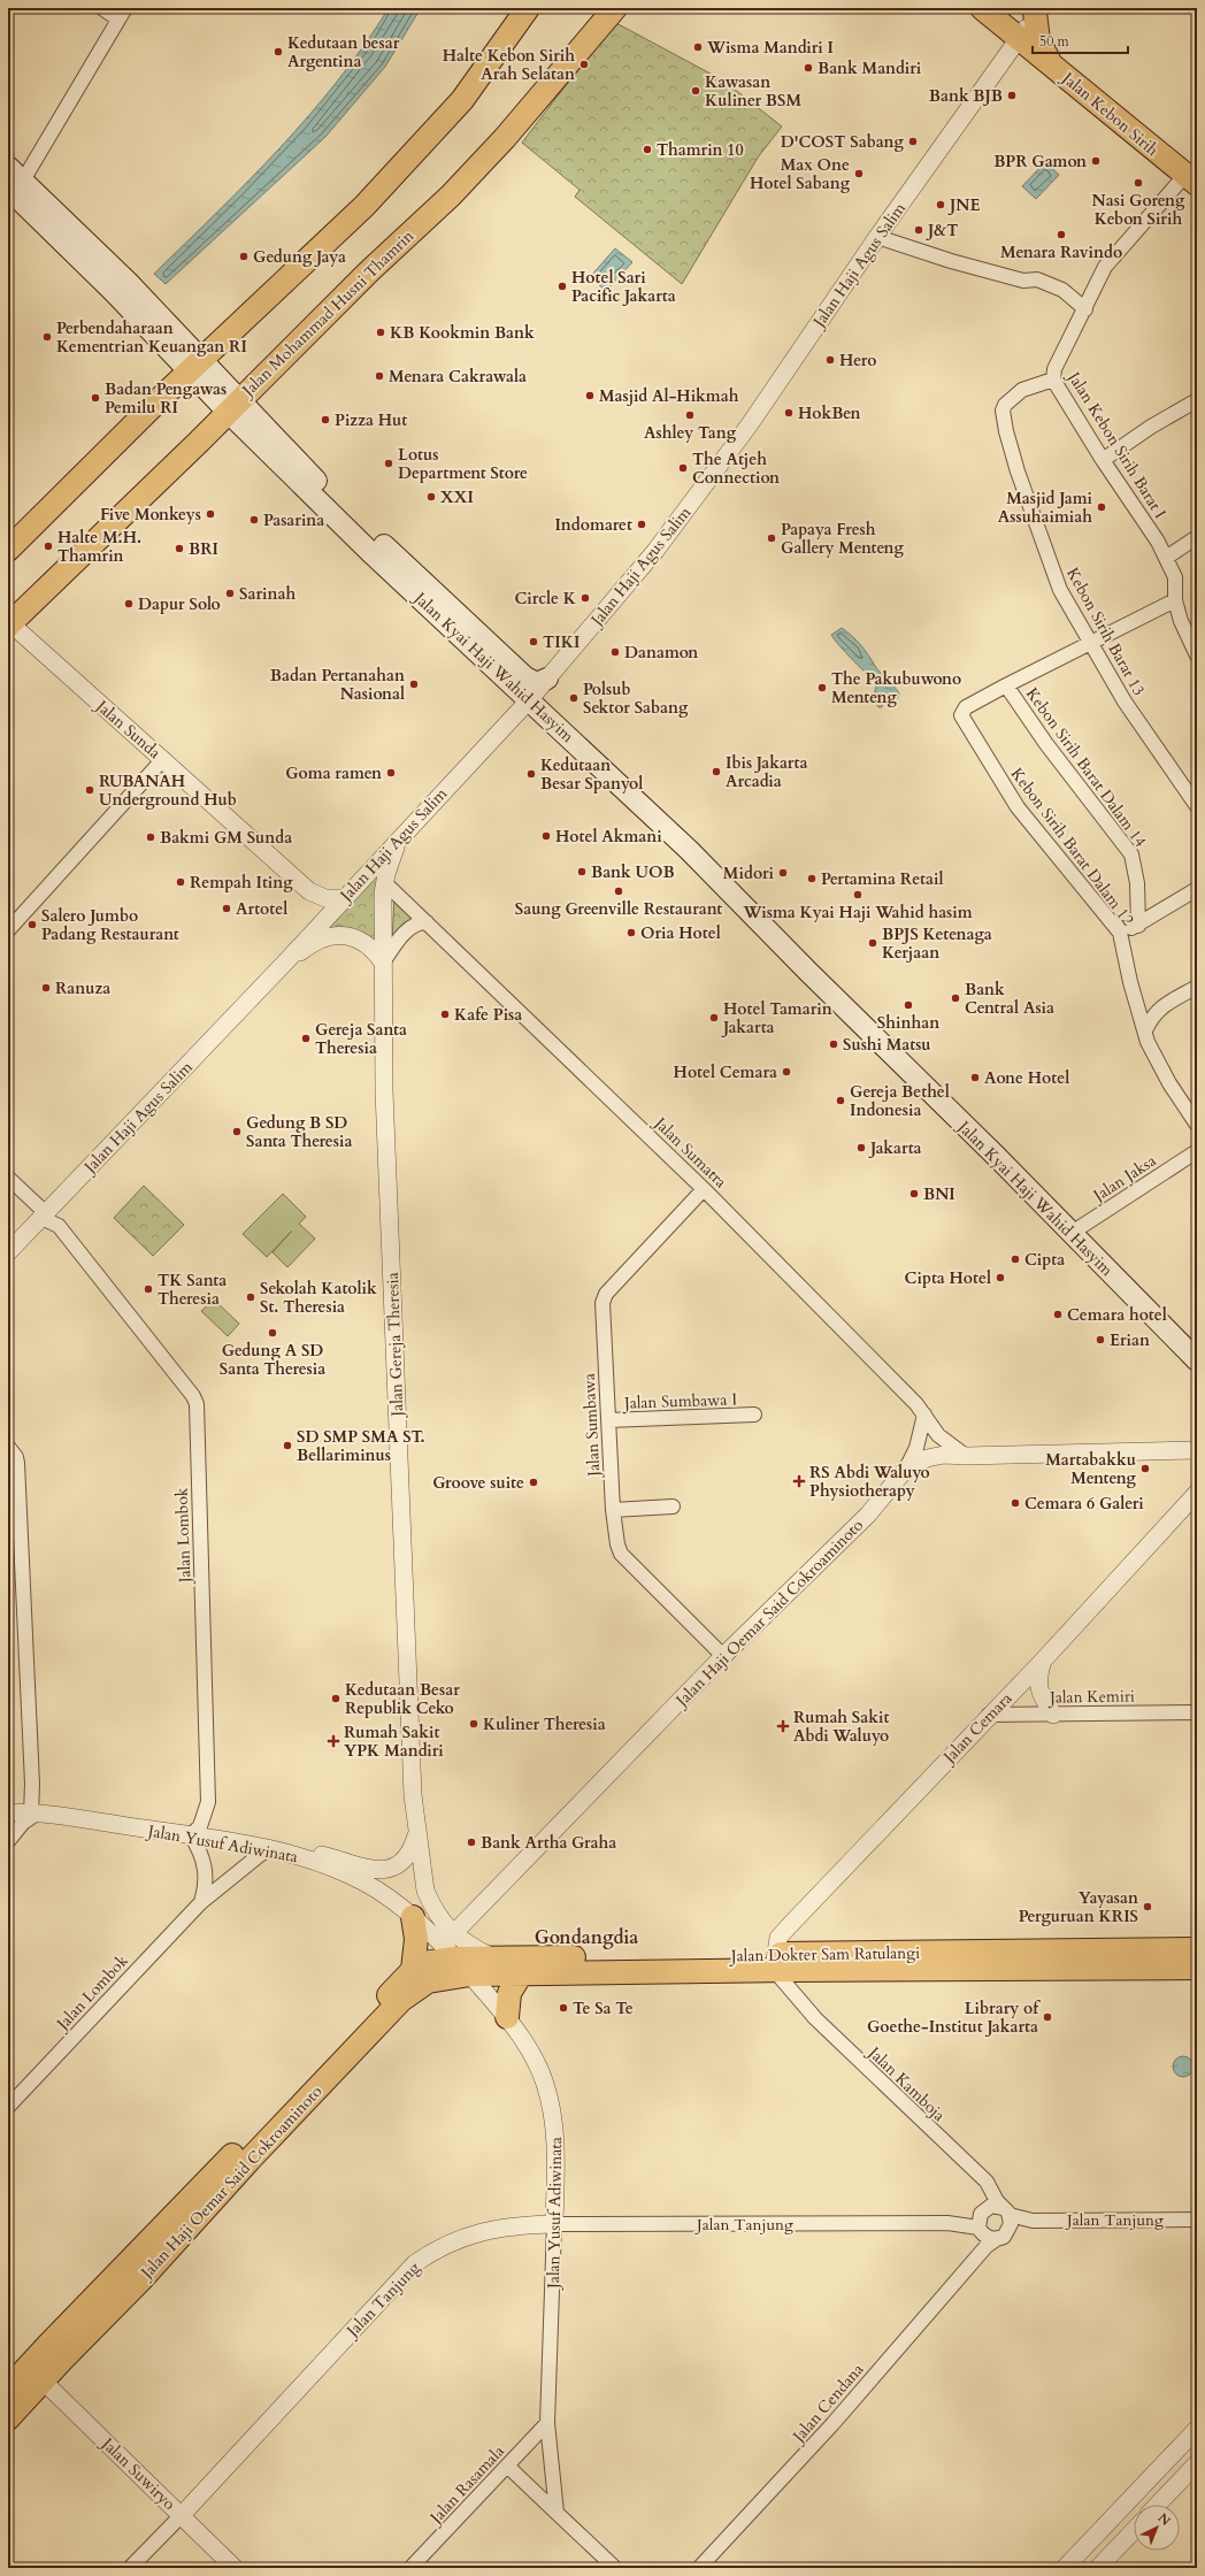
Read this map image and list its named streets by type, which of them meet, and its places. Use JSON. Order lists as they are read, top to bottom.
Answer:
{
  "streets": {
    "main road": [
      "Jalan Kebon Sirih",
      "Jalan Mohammad Husni Thamrin",
      "Jalan Kyai Haji Wahid Hasyim",
      "Jalan Haji Oemar Said Cokroaminoto",
      "Jalan Dokter Sam Ratulangi"
    ],
    "street": [
      "Jalan Haji Agus Salim",
      "Jalan Kebon Sirih Barat I",
      "Kebon Sirih Barat 13",
      "Jalan Sunda",
      "Kebon Sirih Barat Dalam 14",
      "Kebon Sirih Barat Dalam 12",
      "Jalan Sumatra",
      "Jalan Jaksa",
      "Jalan Gereja Theresia",
      "Jalan Sumbawa I",
      "Jalan Sumbawa",
      "Jalan Lombok",
      "Jalan Kemiri",
      "Jalan Cemara",
      "Jalan Yusuf Adiwinata",
      "Jalan Kamboja",
      "Jalan Tanjung",
      "Jalan Cendana",
      "Jalan Suwiryo",
      "Jalan Rasamala"
    ]
  },
  "crossings": [
    ["Jalan Kebon Sirih", "Jalan Haji Agus Salim"],
    ["Jalan Kebon Sirih", "Jalan Kebon Sirih Barat I"],
    ["Jalan Haji Agus Salim", "Jalan Kyai Haji Wahid Hasyim"],
    ["Jalan Haji Agus Salim", "Jalan Sunda"],
    ["Jalan Haji Agus Salim", "Jalan Gereja Theresia"],
    ["Jalan Haji Agus Salim", "Jalan Lombok"],
    ["Jalan Mohammad Husni Thamrin", "Jalan Kyai Haji Wahid Hasyim"],
    ["Jalan Mohammad Husni Thamrin", "Jalan Sunda"],
    ["Jalan Kebon Sirih Barat I", "Kebon Sirih Barat 13"],
    ["Jalan Kyai Haji Wahid Hasyim", "Jalan Jaksa"],
    ["Kebon Sirih Barat Dalam 14", "Kebon Sirih Barat Dalam 12"],
    ["Jalan Sumatra", "Jalan Gereja Theresia"],
    ["Jalan Sumatra", "Jalan Sumbawa"],
    ["Jalan Sumatra", "Jalan Haji Oemar Said Cokroaminoto"],
    ["Jalan Gereja Theresia", "Jalan Haji Oemar Said Cokroaminoto"],
    ["Jalan Gereja Theresia", "Jalan Dokter Sam Ratulangi"],
    ["Jalan Sumbawa I", "Jalan Sumbawa"],
    ["Jalan Sumbawa", "Jalan Haji Oemar Said Cokroaminoto"],
    ["Jalan Lombok", "Jalan Yusuf Adiwinata"],
    ["Jalan Haji Oemar Said Cokroaminoto", "Jalan Yusuf Adiwinata"],
    ["Jalan Haji Oemar Said Cokroaminoto", "Jalan Dokter Sam Ratulangi"],
    ["Jalan Haji Oemar Said Cokroaminoto", "Jalan Suwiryo"],
    ["Jalan Kemiri", "Jalan Cemara"],
    ["Jalan Cemara", "Jalan Dokter Sam Ratulangi"],
    ["Jalan Cemara", "Jalan Kamboja"],
    ["Jalan Yusuf Adiwinata", "Jalan Dokter Sam Ratulangi"],
    ["Jalan Yusuf Adiwinata", "Jalan Tanjung"],
    ["Jalan Yusuf Adiwinata", "Jalan Rasamala"],
    ["Jalan Dokter Sam Ratulangi", "Jalan Kamboja"],
    ["Jalan Kamboja", "Jalan Tanjung"],
    ["Jalan Kamboja", "Jalan Cendana"],
    ["Jalan Tanjung", "Jalan Cendana"],
    ["Jalan Tanjung", "Jalan Suwiryo"]
  ],
  "districts": ["Gondangdia"],
  "places": {
    "other": [
      "Wisma Mandiri I",
      "Kedutaan besar Argentina",
      "Halte Kebon Sirih Arah Selatan",
      "Bank Mandiri",
      "Kawasan Kuliner BSM",
      "Bank BJB",
      "D'COST Sabang",
      "Thamrin 10",
      "BPR Gamon",
      "Max One Hotel Sabang",
      "Nasi Goreng Kebon Sirih",
      "JNE",
      "J&T",
      "Menara Ravindo",
      "Gedung Jaya",
      "Hotel Sari Pacific Jakarta",
      "KB Kookmin Bank",
      "Perbendaharaan Kementrian Keuangan RI",
      "Hero",
      "Menara Cakrawala",
      "Masjid Al-Hikmah",
      "Badan Pengawas Pemilu RI",
      "HokBen",
      "Ashley Tang",
      "Pizza Hut",
      "Lotus Department Store",
      "The Atjeh Connection",
      "XXI",
      "Masjid Jami Assuhaimiah",
      "Five Monkeys",
      "Pasarina",
      "Indomaret",
      "Papaya Fresh Gallery Menteng",
      "Halte M.H. Thamrin",
      "BRI",
      "Sarinah",
      "Circle K",
      "Dapur Solo",
      "TIKI",
      "Danamon",
      "Badan Pertanahan Nasional",
      "The Pakubuwono Menteng",
      "Polsub Sektor Sabang",
      "Ibis Jakarta Arcadia",
      "Goma ramen",
      "Kedutaan Besar Spanyol",
      "RUBANAH Underground Hub",
      "Hotel Akmani",
      "Bakmi GM Sunda",
      "Bank UOB",
      "Midori",
      "Pertamina Retail",
      "Rempah Iting",
      "Saung Greenville Restaurant",
      "Wisma Kyai Haji Wahid hasim",
      "Artotel",
      "Salero Jumbo Padang Restaurant",
      "Oria Hotel",
      "BPJS Ketenaga Kerjaan",
      "Ranuza",
      "Bank Central Asia",
      "Shinhan",
      "Kafe Pisa",
      "Hotel Tamarin Jakarta",
      "Gereja Santa Theresia",
      "Sushi Matsu",
      "Hotel Cemara",
      "Aone Hotel",
      "Gereja Bethel Indonesia",
      "Gedung B SD Santa Theresia",
      "Jakarta",
      "BNI",
      "Cipta",
      "Cipta Hotel",
      "TK Santa Theresia",
      "Sekolah Katolik St. Theresia",
      "Cemara hotel",
      "Gedung A SD Santa Theresia",
      "Erian",
      "SD SMP SMA ST. Bellariminus",
      "Martabakku Menteng",
      "Groove suite",
      "Cemara 6 Galeri",
      "Kedutaan Besar Republik Ceko",
      "Kuliner Theresia",
      "Bank Artha Graha",
      "Yayasan Perguruan KRIS",
      "Te Sa Te",
      "Library of Goethe-Institut Jakarta"
    ],
    "health": ["RS Abdi Waluyo Physiotherapy", "Rumah Sakit Abdi Waluyo", "Rumah Sakit YPK Mandiri"]
  },
  "scale_bar": "50 m",
  "north": "top right"
}
